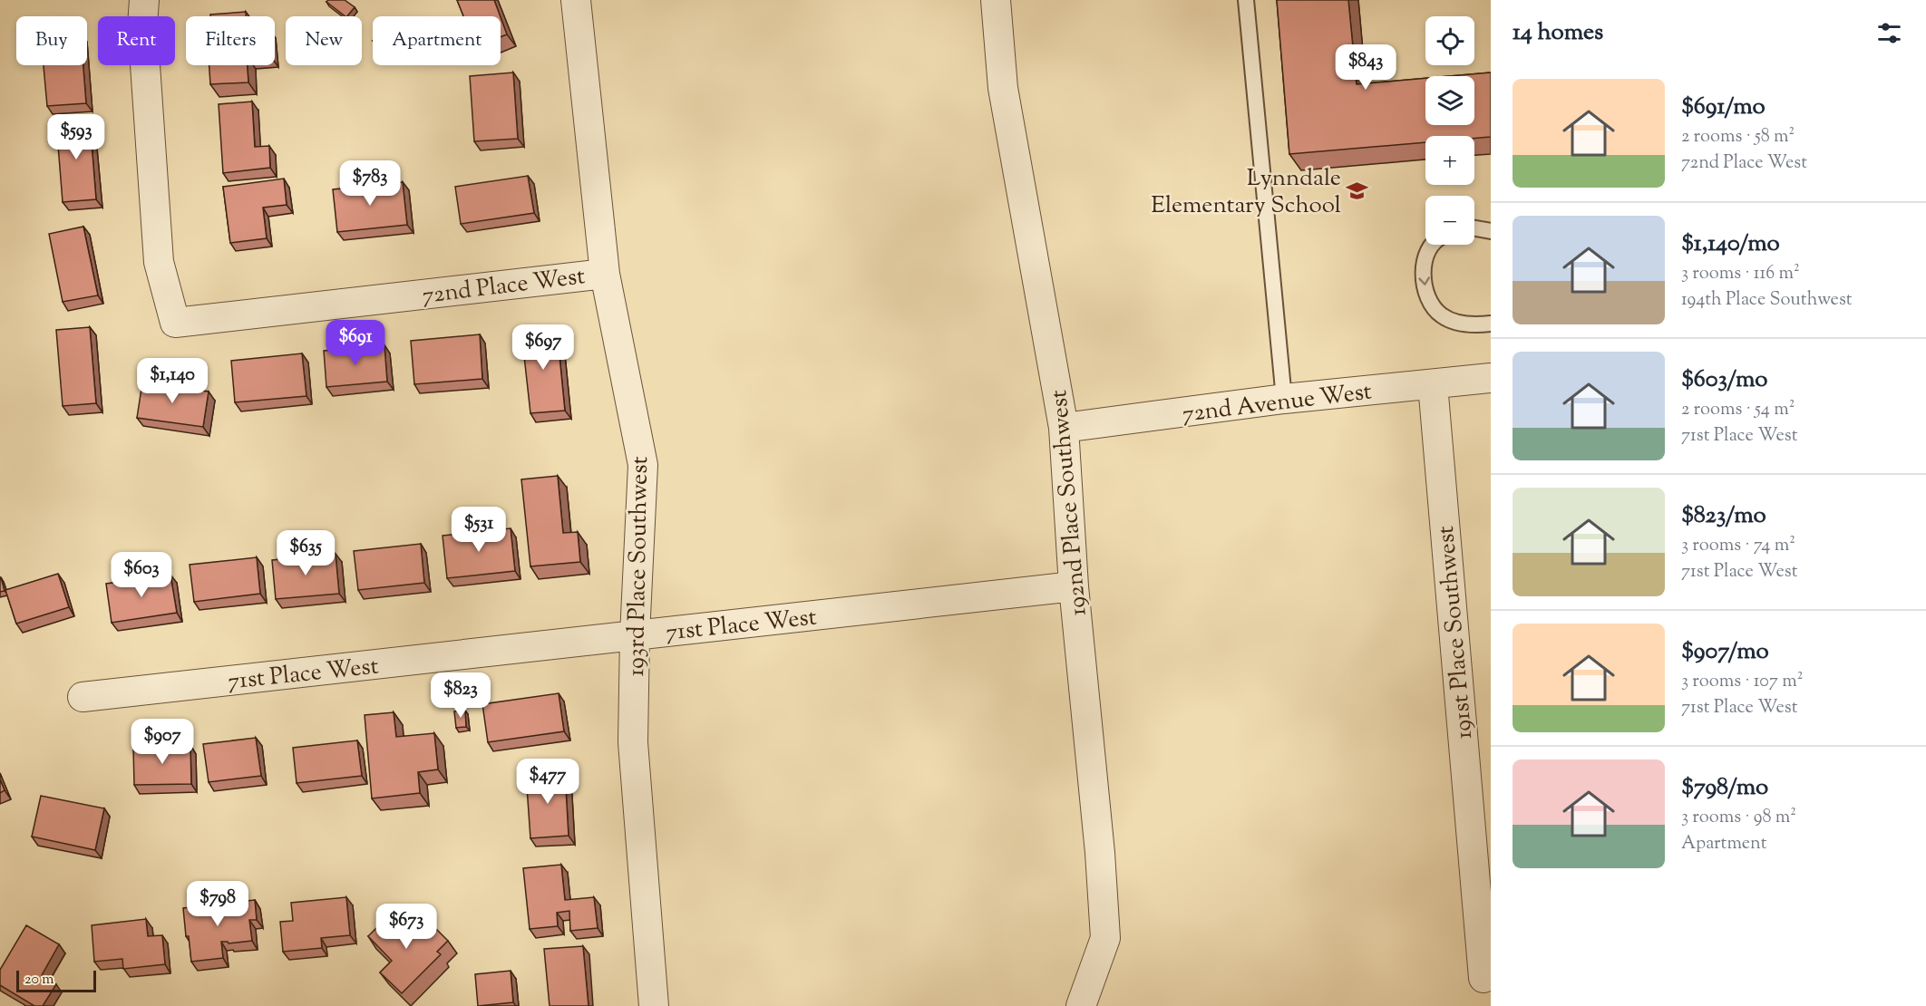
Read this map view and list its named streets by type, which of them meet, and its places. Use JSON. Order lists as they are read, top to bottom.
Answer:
{
  "streets": {
    "street": [
      "72nd Place West",
      "72nd Avenue West",
      "192nd Place Southwest",
      "193rd Place Southwest",
      "71st Place West",
      "191st Place Southwest"
    ]
  },
  "crossings": [
    ["72nd Place West", "193rd Place Southwest"],
    ["72nd Avenue West", "192nd Place Southwest"],
    ["72nd Avenue West", "191st Place Southwest"],
    ["192nd Place Southwest", "71st Place West"],
    ["193rd Place Southwest", "71st Place West"]
  ],
  "places": {
    "school or university": ["Lynndale Elementary School"]
  },
  "scale_bar": "20 m",
  "page": {
    "heading": "14 homes",
    "map_buttons": ["+", "−"],
    "chip": [
      "Buy",
      "Rent",
      "Filters",
      "New",
      "Apartment"
    ],
    "price": [
      "$843",
      "$593",
      "$783",
      "$691",
      "$697",
      "$1,140",
      "$531",
      "$635",
      "$603",
      "$823",
      "$907",
      "$477",
      "$798",
      "$673"
    ],
    "list": [
      {
        "name": "$691/mo",
        "note": "2 rooms · 58 m² · 72nd Place West"
      },
      {
        "name": "$1,140/mo",
        "note": "3 rooms · 116 m² · 194th Place Southwest"
      },
      {
        "name": "$603/mo",
        "note": "2 rooms · 54 m² · 71st Place West"
      },
      {
        "name": "$823/mo",
        "note": "3 rooms · 74 m² · 71st Place West"
      },
      {
        "name": "$907/mo",
        "note": "3 rooms · 107 m² · 71st Place West"
      },
      {
        "name": "$798/mo",
        "note": "3 rooms · 98 m² · Apartment"
      }
    ],
    "scale": "20 m"
  }
}
